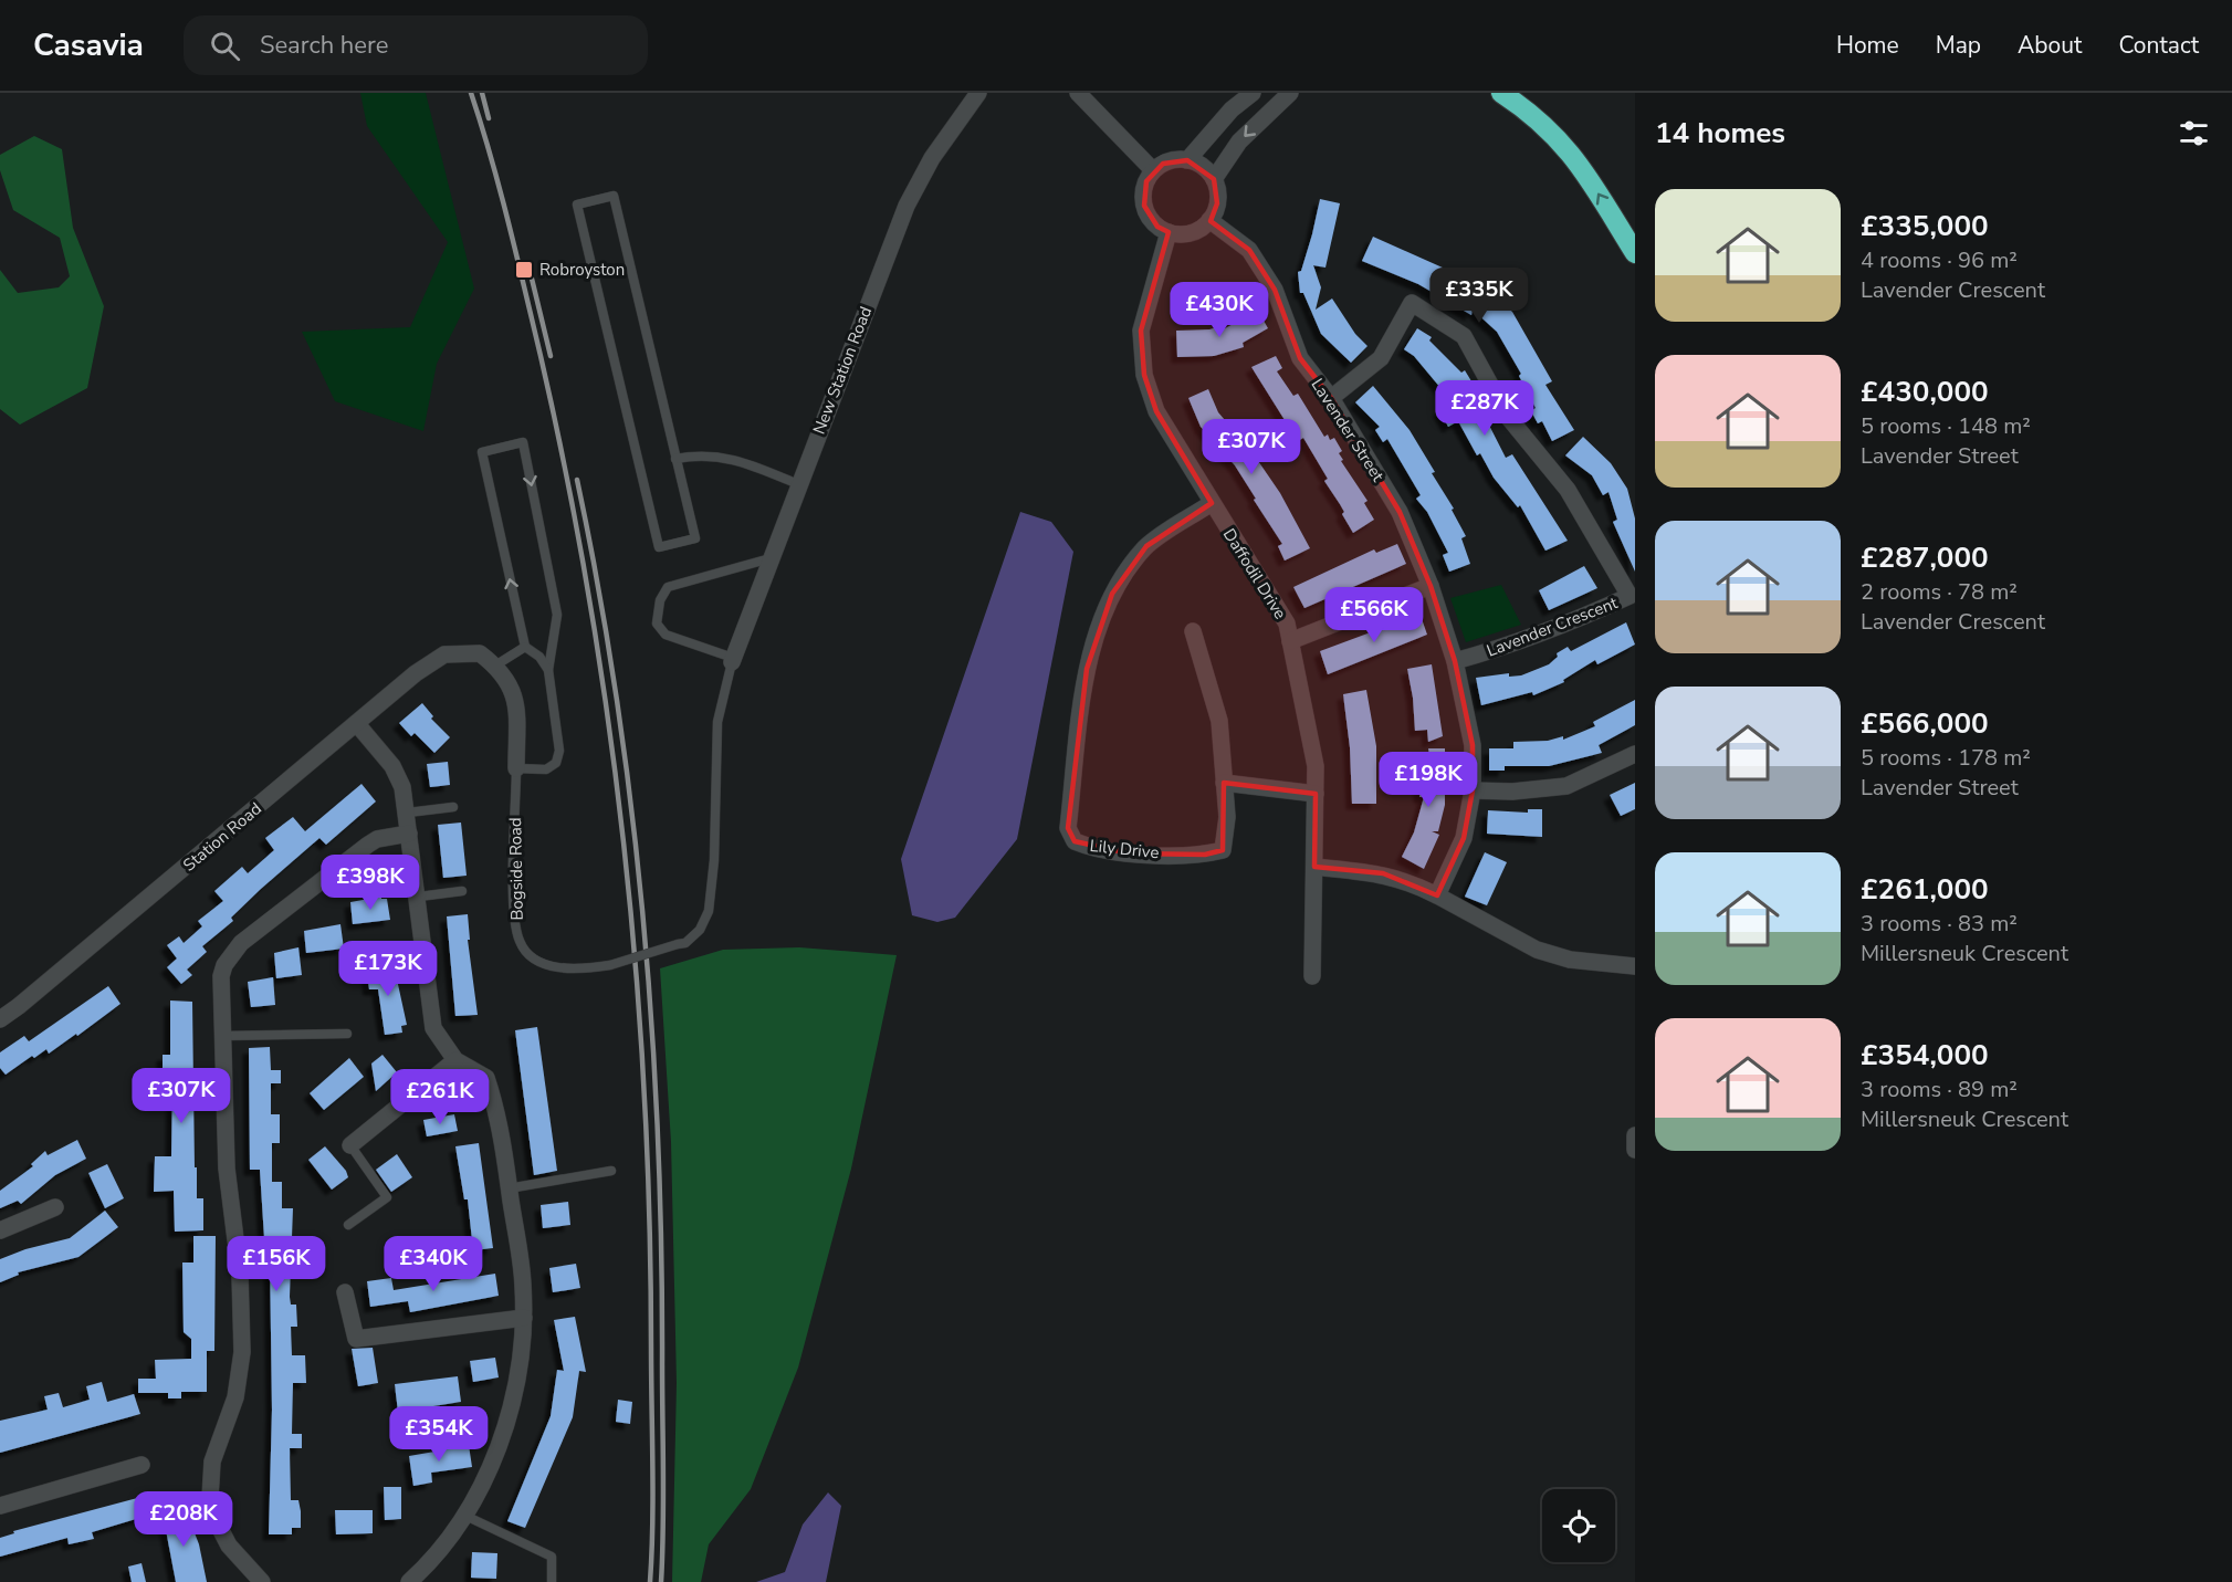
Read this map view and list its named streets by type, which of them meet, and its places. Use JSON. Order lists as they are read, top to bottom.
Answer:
{
  "streets": {
    "street": [
      "New Station Road",
      "Lavender Street",
      "Daffodil Drive",
      "Lavender Crescent",
      "Station Road",
      "Lily Drive",
      "Bogside Road"
    ]
  },
  "crossings": [
    ["New Station Road", "Bogside Road"],
    ["Lavender Street", "Daffodil Drive"],
    ["Lavender Street", "Lavender Crescent"],
    ["Daffodil Drive", "Lily Drive"],
    ["Station Road", "Bogside Road"]
  ],
  "places": {
    "transit": ["Robroyston"]
  },
  "page": {
    "header": "Casavia",
    "search": "Search here",
    "nav": [
      "Home",
      "Map",
      "About",
      "Contact"
    ],
    "heading": "14 homes",
    "list": [
      {
        "name": "£335,000",
        "note": "4 rooms · 96 m² · Lavender Crescent"
      },
      {
        "name": "£430,000",
        "note": "5 rooms · 148 m² · Lavender Street"
      },
      {
        "name": "£287,000",
        "note": "2 rooms · 78 m² · Lavender Crescent"
      },
      {
        "name": "£566,000",
        "note": "5 rooms · 178 m² · Lavender Street"
      },
      {
        "name": "£261,000",
        "note": "3 rooms · 83 m² · Millersneuk Crescent"
      },
      {
        "name": "£354,000",
        "note": "3 rooms · 89 m² · Millersneuk Crescent"
      }
    ],
    "price": [
      "£335K",
      "£430K",
      "£287K",
      "£307K",
      "£566K",
      "£198K",
      "£398K",
      "£173K",
      "£307K",
      "£261K",
      "£156K",
      "£340K",
      "£354K",
      "£208K"
    ]
  }
}
